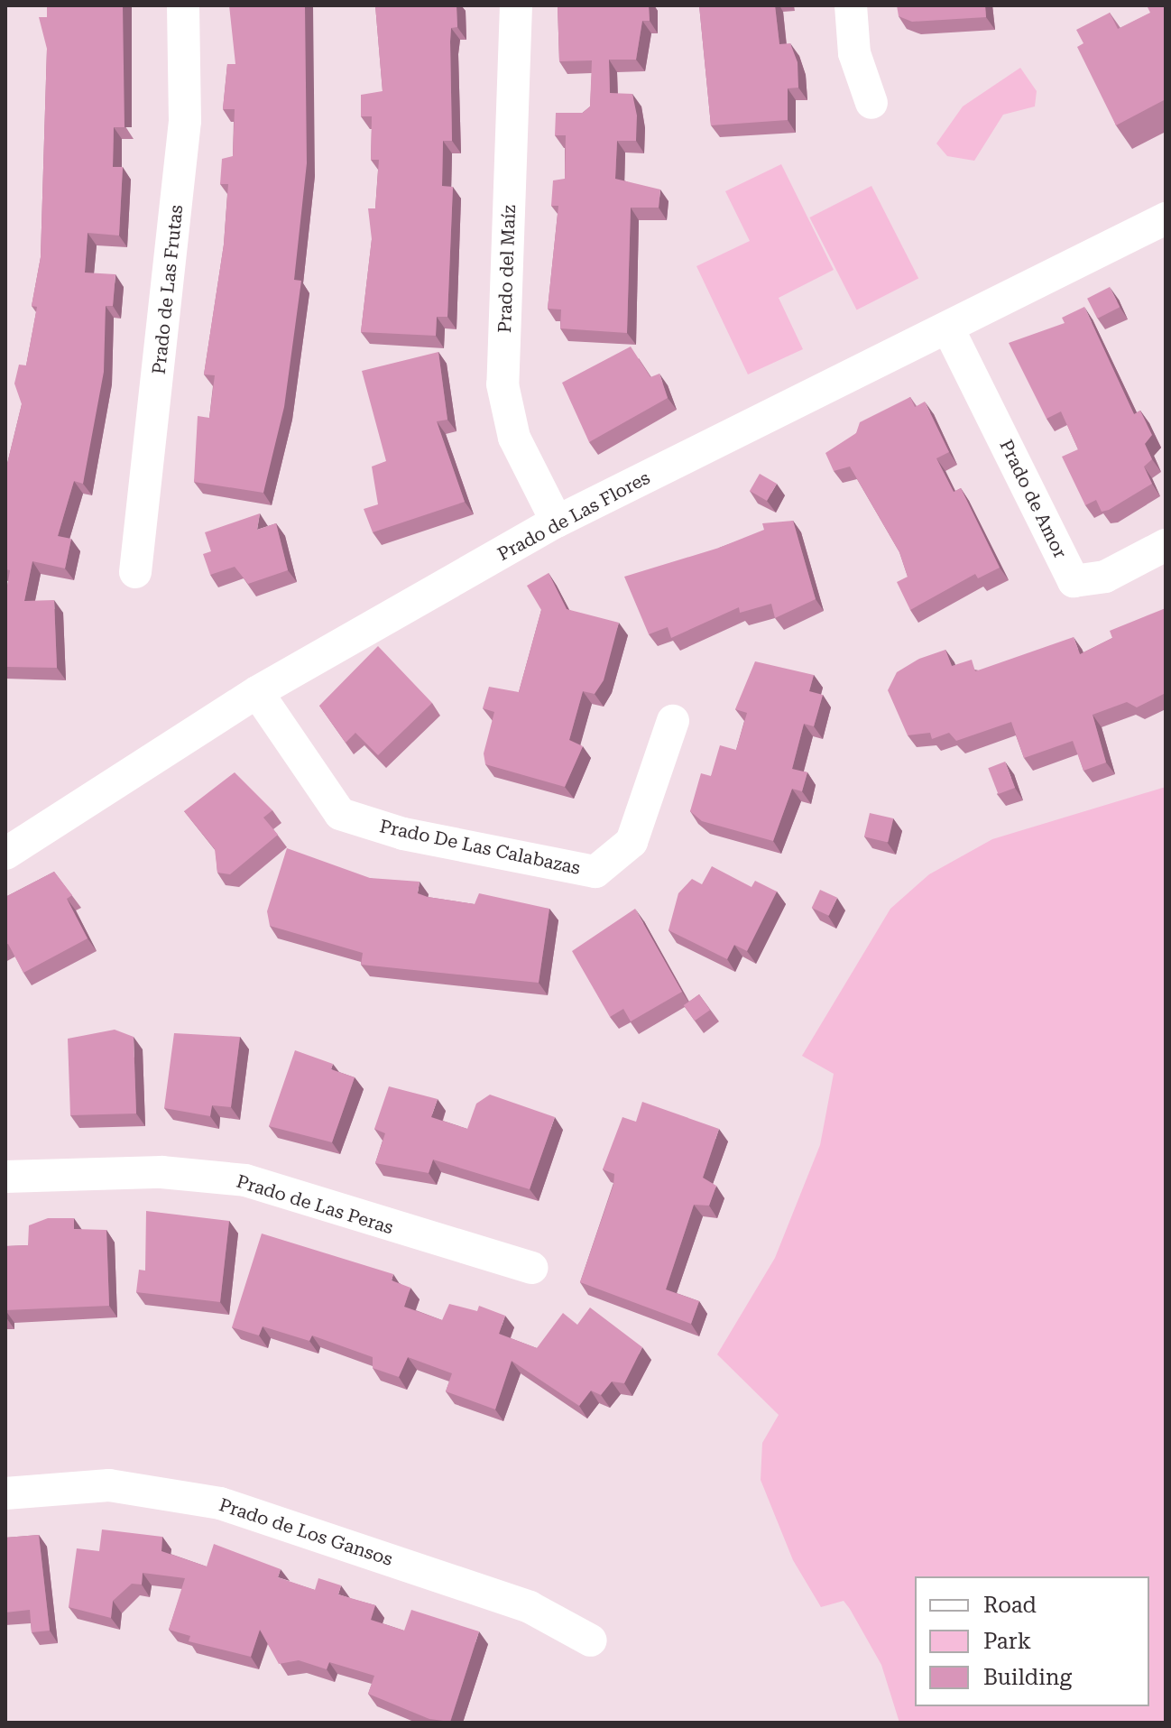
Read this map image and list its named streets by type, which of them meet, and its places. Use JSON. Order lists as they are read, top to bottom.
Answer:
{
  "streets": {
    "street": [
      "Prado del Maíz",
      "Prado de Las Frutas",
      "Prado de Amor",
      "Prado de Las Flores",
      "Prado De Las Calabazas",
      "Prado de Las Peras",
      "Prado de Los Gansos"
    ]
  },
  "crossings": [
    ["Prado del Maíz", "Prado de Las Flores"],
    ["Prado de Amor", "Prado de Las Flores"],
    ["Prado de Las Flores", "Prado De Las Calabazas"]
  ],
  "legend": ["Road", "Park", "Building"]
}
